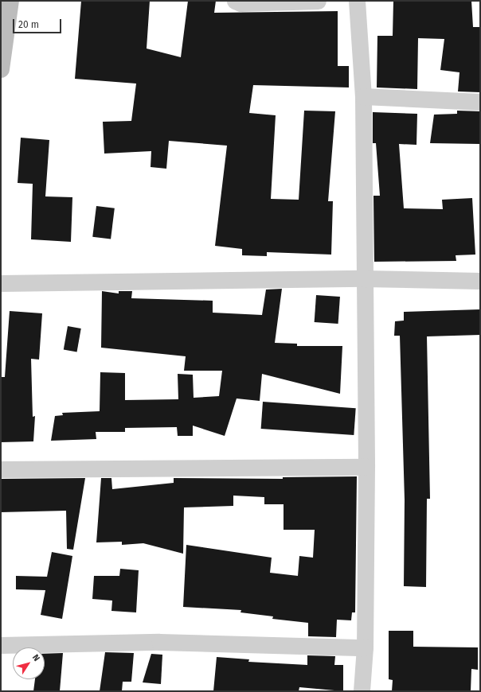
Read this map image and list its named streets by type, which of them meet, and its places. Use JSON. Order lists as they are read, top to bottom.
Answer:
{
  "scale_bar": "20 m",
  "north": "top right"
}
